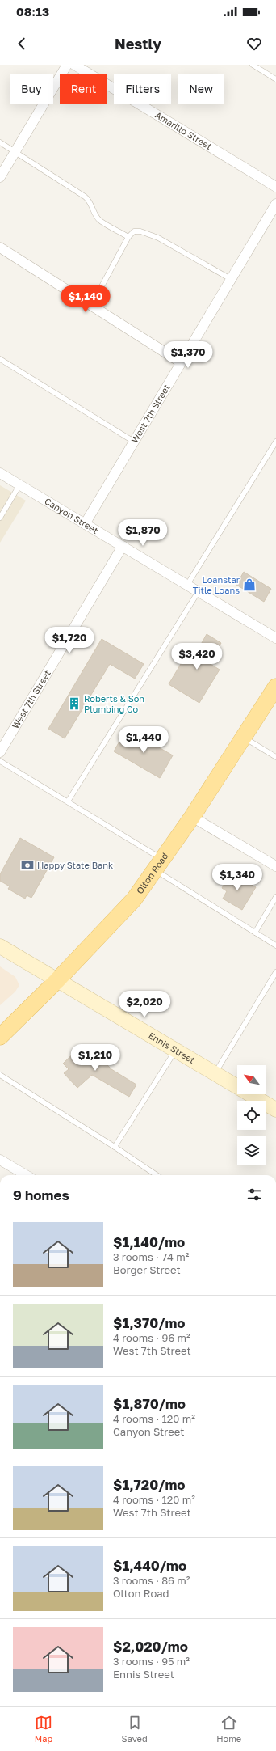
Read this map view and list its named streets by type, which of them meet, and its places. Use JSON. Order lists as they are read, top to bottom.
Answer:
{
  "streets": {
    "main road": ["Olton Road", "Ennis Street"],
    "street": ["Amarillo Street", "West 7th Street", "Canyon Street"]
  },
  "crossings": [
    ["West 7th Street", "Canyon Street"],
    ["Olton Road", "Ennis Street"]
  ],
  "places": {
    "shop": ["Loanstar Title Loans"],
    "building": ["Roberts & Son Plumbing Co"],
    "bank": ["Happy State Bank"]
  },
  "north": "top left",
  "page": {
    "status": "08:13",
    "header": "Nestly",
    "chip": [
      "Buy",
      "Rent",
      "Filters",
      "New"
    ],
    "price": [
      "$1,140",
      "$1,370",
      "$1,870",
      "$1,720",
      "$3,420",
      "$1,440",
      "$1,340",
      "$2,020",
      "$1,210"
    ],
    "heading": "9 homes",
    "list": [
      {
        "name": "$1,140/mo",
        "note": "3 rooms · 74 m² · Borger Street"
      },
      {
        "name": "$1,370/mo",
        "note": "4 rooms · 96 m² · West 7th Street"
      },
      {
        "name": "$1,870/mo",
        "note": "4 rooms · 120 m² · Canyon Street"
      },
      {
        "name": "$1,720/mo",
        "note": "4 rooms · 120 m² · West 7th Street"
      },
      {
        "name": "$1,440/mo",
        "note": "3 rooms · 86 m² · Olton Road"
      },
      {
        "name": "$2,020/mo",
        "note": "3 rooms · 95 m² · Ennis Street"
      }
    ],
    "tabs": ["Map", "Saved", "Home"]
  }
}
